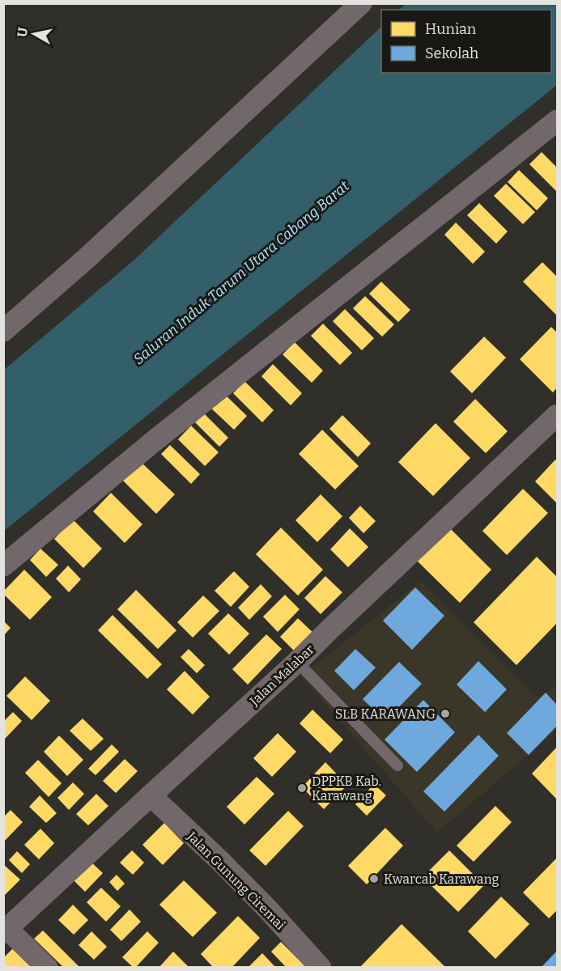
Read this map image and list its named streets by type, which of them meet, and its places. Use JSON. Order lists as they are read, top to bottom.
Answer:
{
  "streets": {
    "street": ["Jalan Malabar", "Jalan Gunung Ciremai"]
  },
  "crossings": [
    ["Jalan Malabar", "Jalan Gunung Ciremai"]
  ],
  "water": ["Saluran Induk Tarum Utara Cabang Barat"],
  "places": ["SLB KARAWANG", "DPPKB Kab. Karawang", "Kwarcab Karawang"],
  "legend": ["Hunian", "Sekolah"],
  "north": "left"
}
